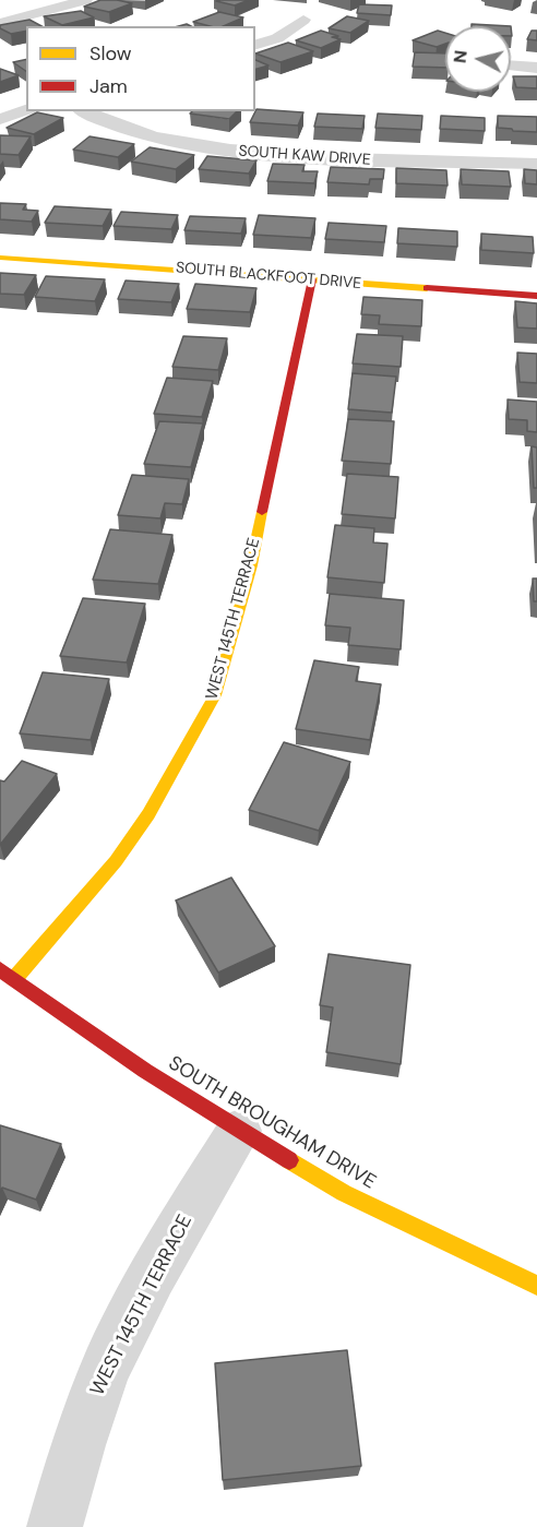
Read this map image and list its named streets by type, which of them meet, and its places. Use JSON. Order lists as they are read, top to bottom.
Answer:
{
  "streets": {
    "street": [
      "SOUTH KAW DRIVE",
      "SOUTH BLACKFOOT DRIVE",
      "WEST 145TH TERRACE",
      "SOUTH BROUGHAM DRIVE"
    ]
  },
  "crossings": [
    ["SOUTH BLACKFOOT DRIVE", "WEST 145TH TERRACE"],
    ["WEST 145TH TERRACE", "SOUTH BROUGHAM DRIVE"]
  ],
  "legend": ["Slow", "Jam"],
  "north": "left"
}
